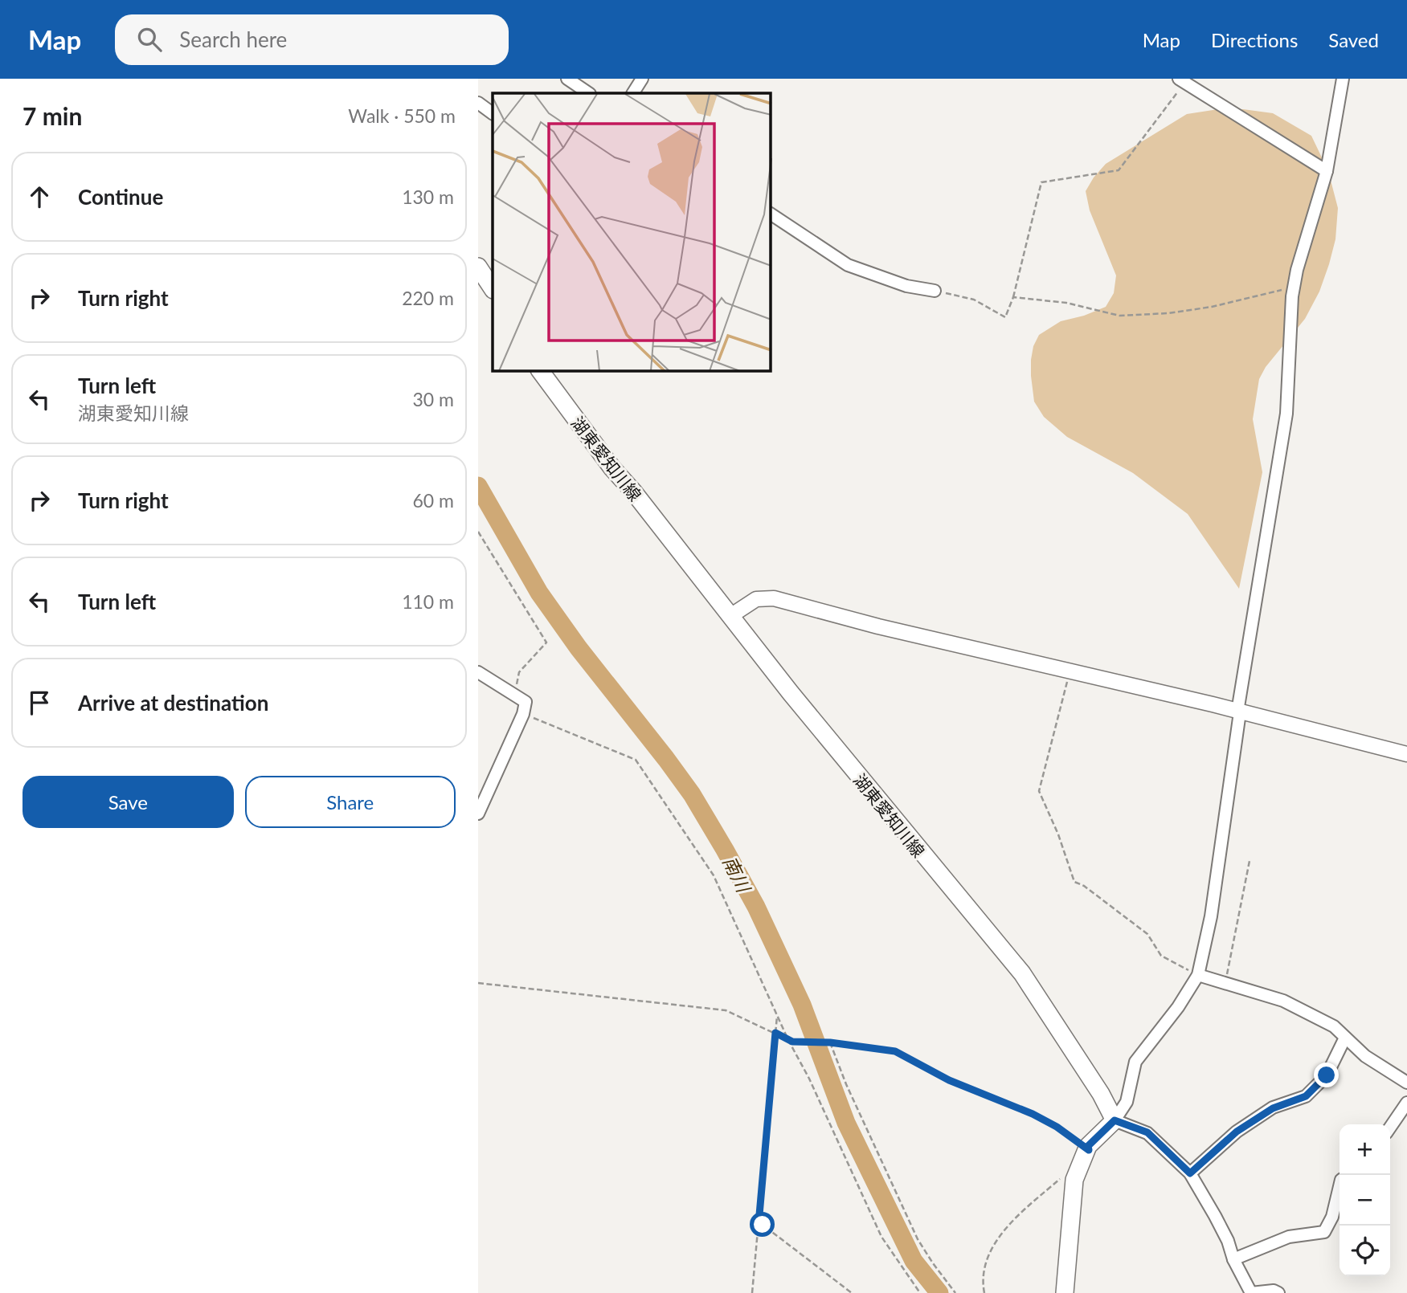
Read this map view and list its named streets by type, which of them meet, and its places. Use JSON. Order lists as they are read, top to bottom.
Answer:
{
  "streets": {
    "main road": ["湖東愛知川線"]
  },
  "water": ["南川"],
  "page": {
    "header": "Map",
    "search": "Search here",
    "nav": ["Map", "Directions", "Saved"],
    "heading": ["7 min", "Walk · 550 m"],
    "list": [
      ["Continue", "130 m"],
      ["Turn right", "220 m"],
      ["Turn left", "湖東愛知川線", "30 m"],
      ["Turn right", "60 m"],
      ["Turn left", "110 m"],
      "Arrive at destination"
    ],
    "buttons": ["Save", "Share"],
    "map_buttons": ["+", "−"]
  }
}
